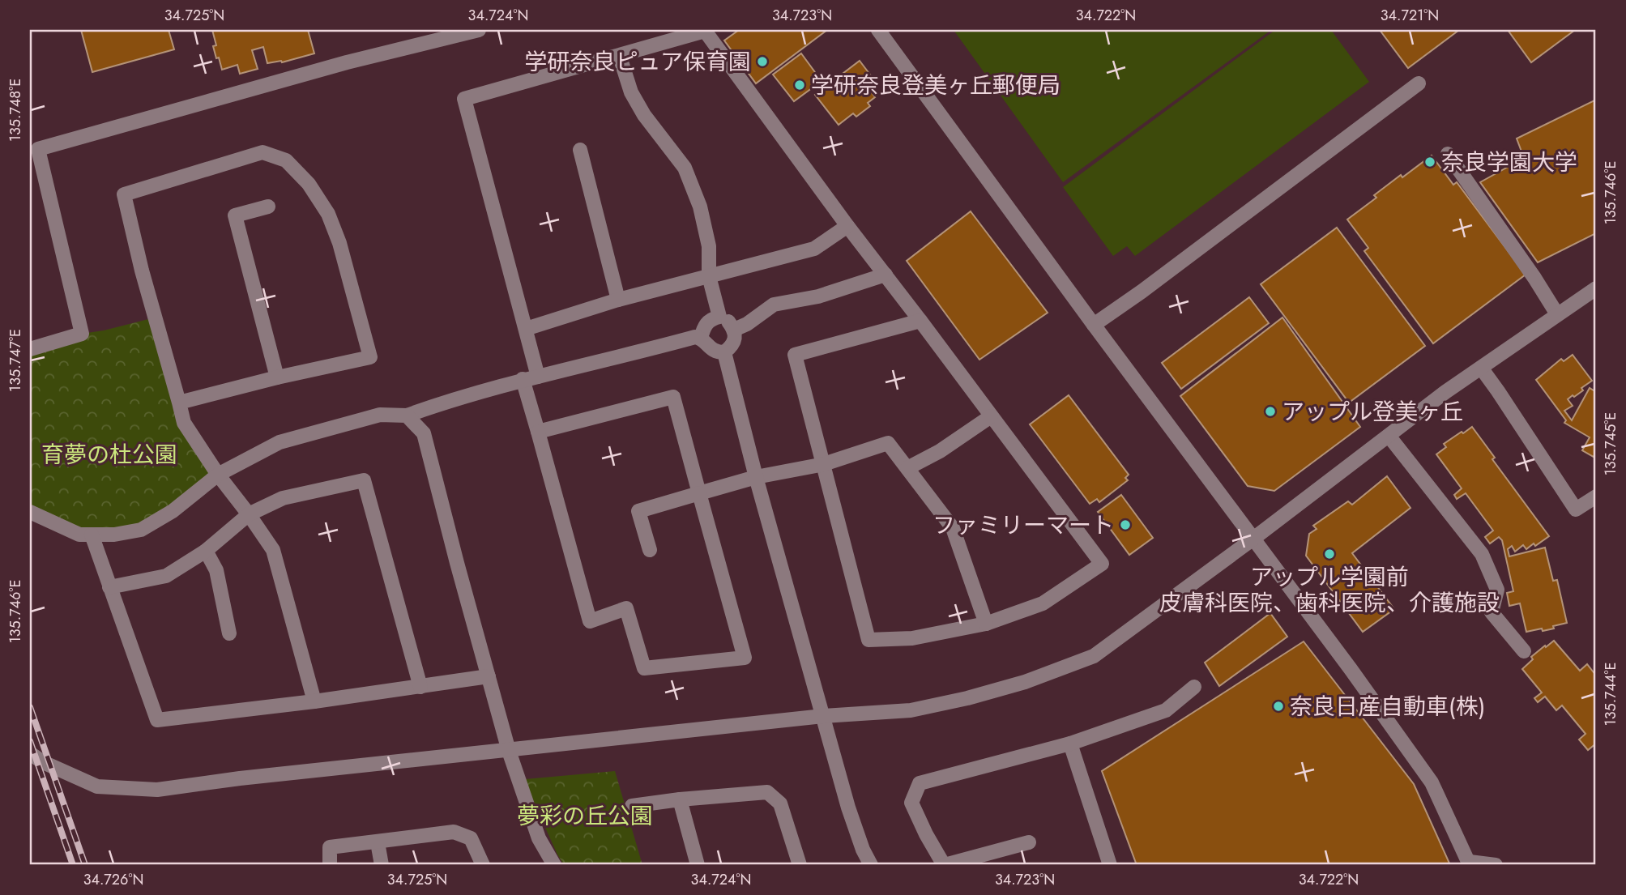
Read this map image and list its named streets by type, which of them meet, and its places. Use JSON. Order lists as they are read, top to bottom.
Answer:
{
  "parks": ["育夢の杜公園", "夢彩の丘公園"],
  "places": [
    "学研奈良ピュア保育園",
    "学研奈良登美ヶ丘郵便局",
    "奈良学園大学",
    "アップル登美ヶ丘",
    "ファミリーマート",
    "アップル学園前 皮膚科医院、歯科医院、介護施設",
    "奈良日産自動車(株)"
  ],
  "coordinates": [
    "34.725°N",
    "34.724°N",
    "34.723°N",
    "34.722°N",
    "34.721°N",
    "135.748°E",
    "135.746°E",
    "135.747°E",
    "135.745°E",
    "135.744°E",
    "34.726°N"
  ]
}
